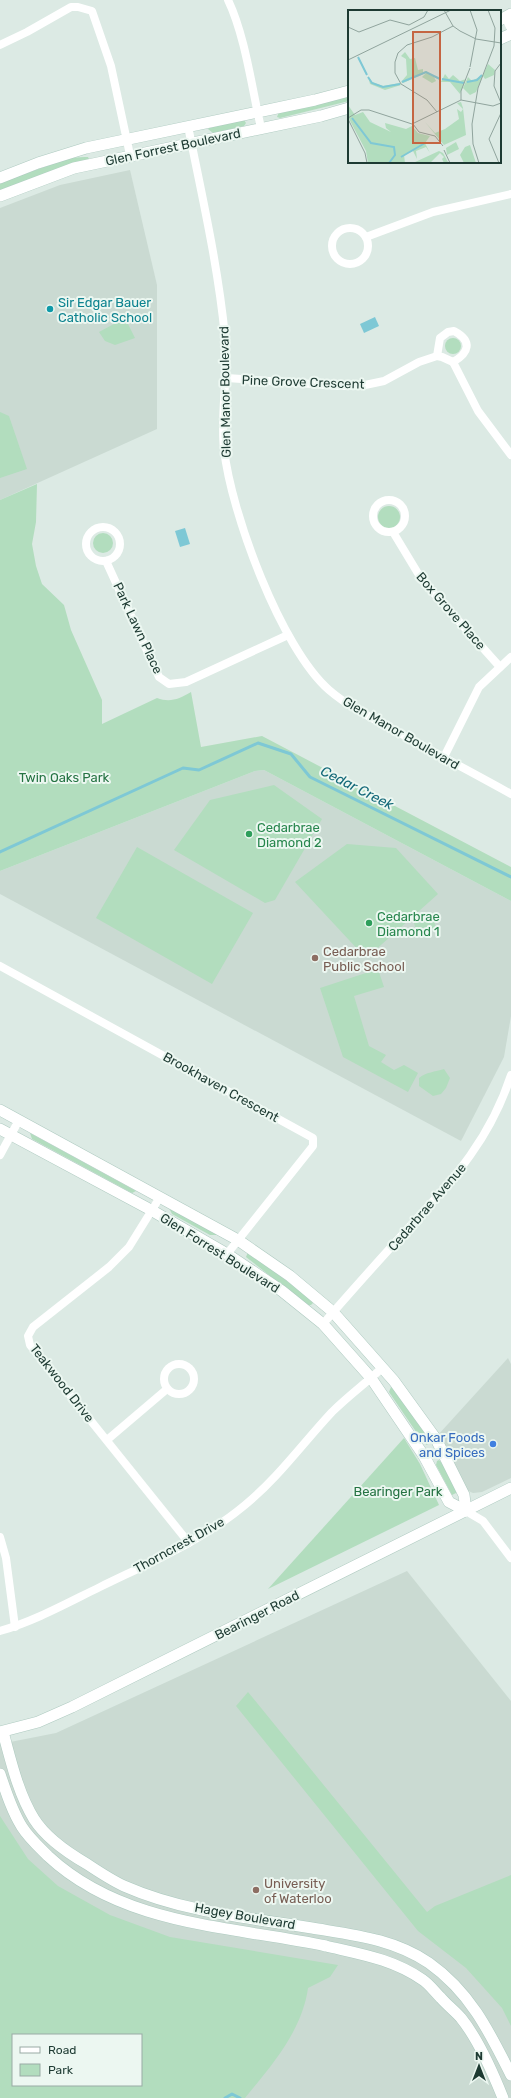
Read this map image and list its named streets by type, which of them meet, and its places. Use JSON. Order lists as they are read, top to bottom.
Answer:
{
  "streets": {
    "street": [
      "Glen Forrest Boulevard",
      "Pine Grove Crescent",
      "Glen Manor Boulevard",
      "Box Grove Place",
      "Park Lawn Place",
      "Brookhaven Crescent",
      "Cedarbrae Avenue",
      "Teakwood Drive",
      "Thorncrest Drive",
      "Bearinger Road",
      "Hagey Boulevard"
    ]
  },
  "crossings": [
    ["Glen Forrest Boulevard", "Glen Manor Boulevard"],
    ["Glen Forrest Boulevard", "Brookhaven Crescent"],
    ["Glen Forrest Boulevard", "Cedarbrae Avenue"],
    ["Glen Forrest Boulevard", "Teakwood Drive"],
    ["Glen Forrest Boulevard", "Thorncrest Drive"],
    ["Glen Forrest Boulevard", "Bearinger Road"],
    ["Pine Grove Crescent", "Glen Manor Boulevard"],
    ["Glen Manor Boulevard", "Park Lawn Place"],
    ["Teakwood Drive", "Thorncrest Drive"],
    ["Bearinger Road", "Hagey Boulevard"]
  ],
  "water": ["Cedar Creek"],
  "parks": ["Twin Oaks Park", "Bearinger Park"],
  "places": [
    "Sir Edgar Bauer Catholic School",
    "Cedarbrae Diamond 2",
    "Cedarbrae Diamond 1",
    "Cedarbrae Public School",
    "Onkar Foods and Spices",
    "University of Waterloo"
  ],
  "legend": ["Road", "Park"],
  "north": "top"
}
